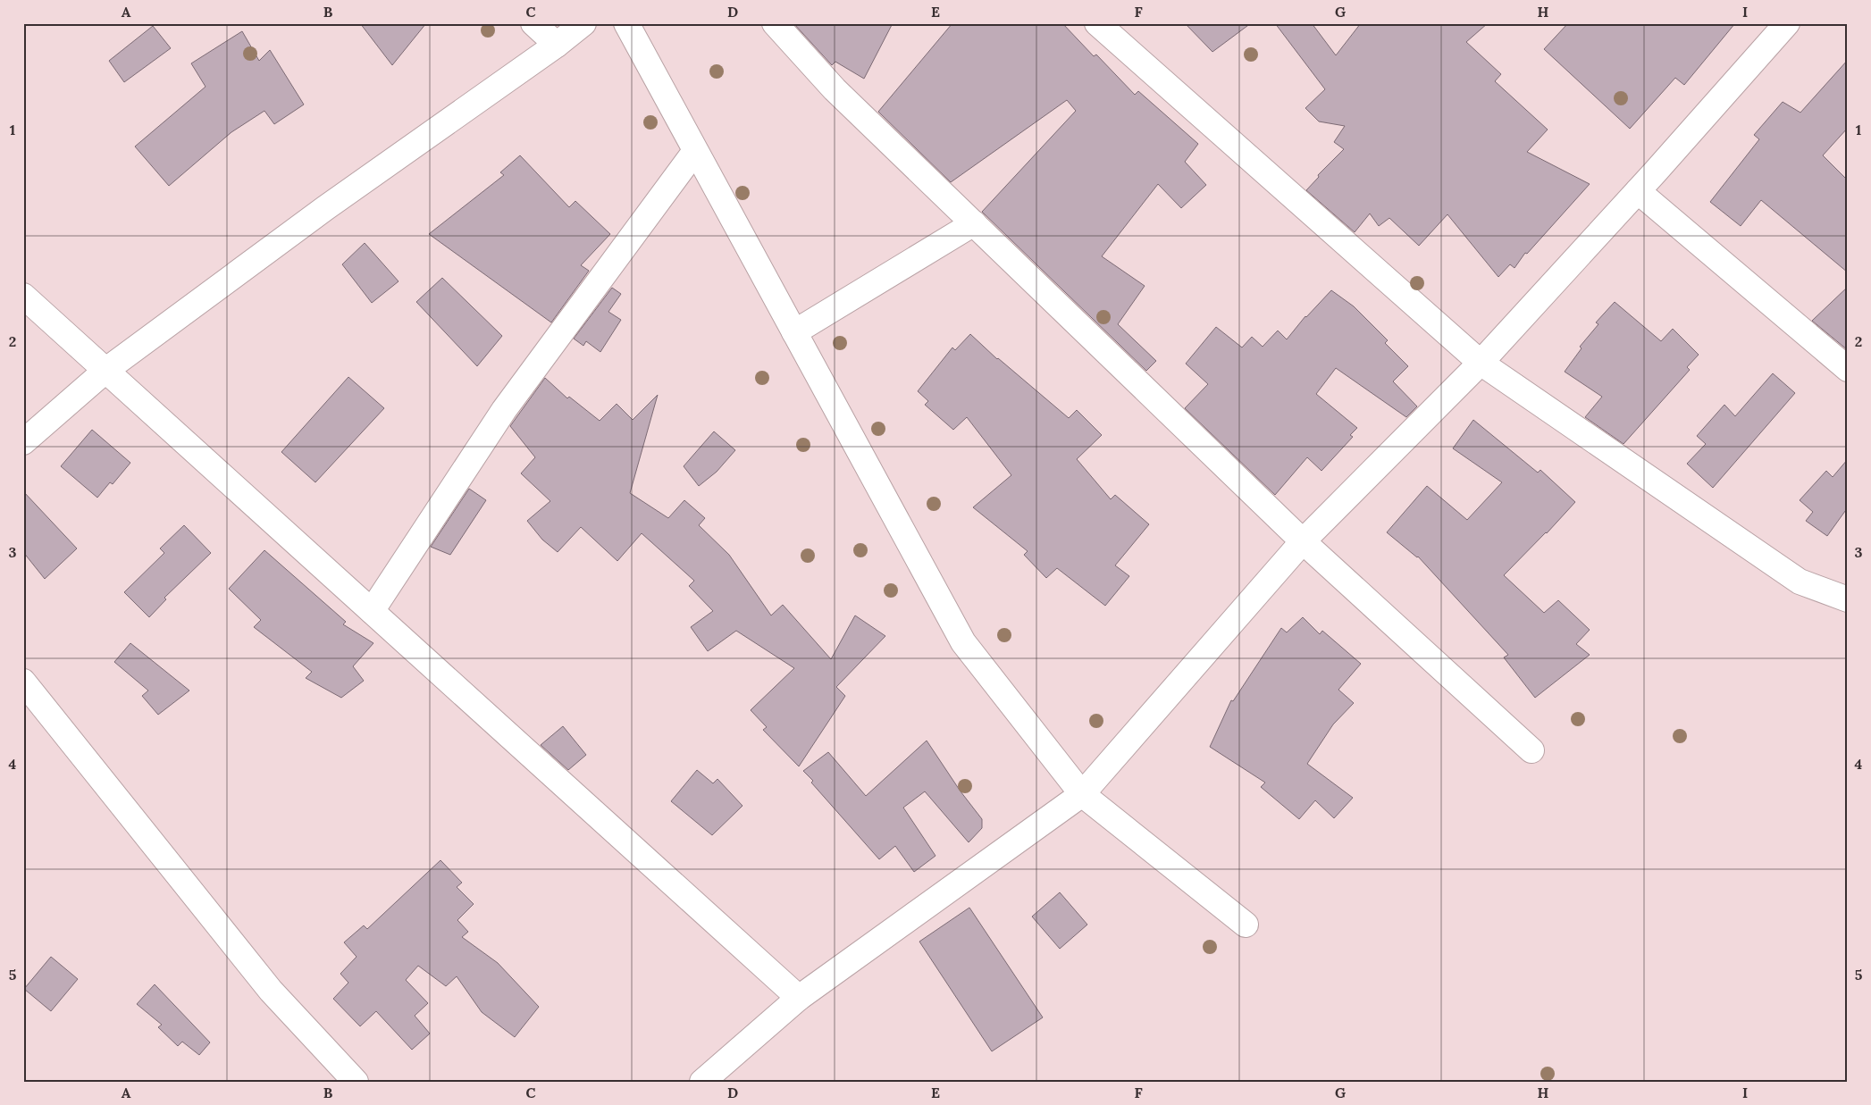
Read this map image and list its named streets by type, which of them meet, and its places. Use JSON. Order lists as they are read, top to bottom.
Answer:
{
  "grid": {
    "columns": [
      "A",
      "B",
      "C",
      "D",
      "E",
      "F",
      "G",
      "H",
      "I"
    ],
    "rows": [
      "1",
      "2",
      "3",
      "4",
      "5"
    ]
  }
}
